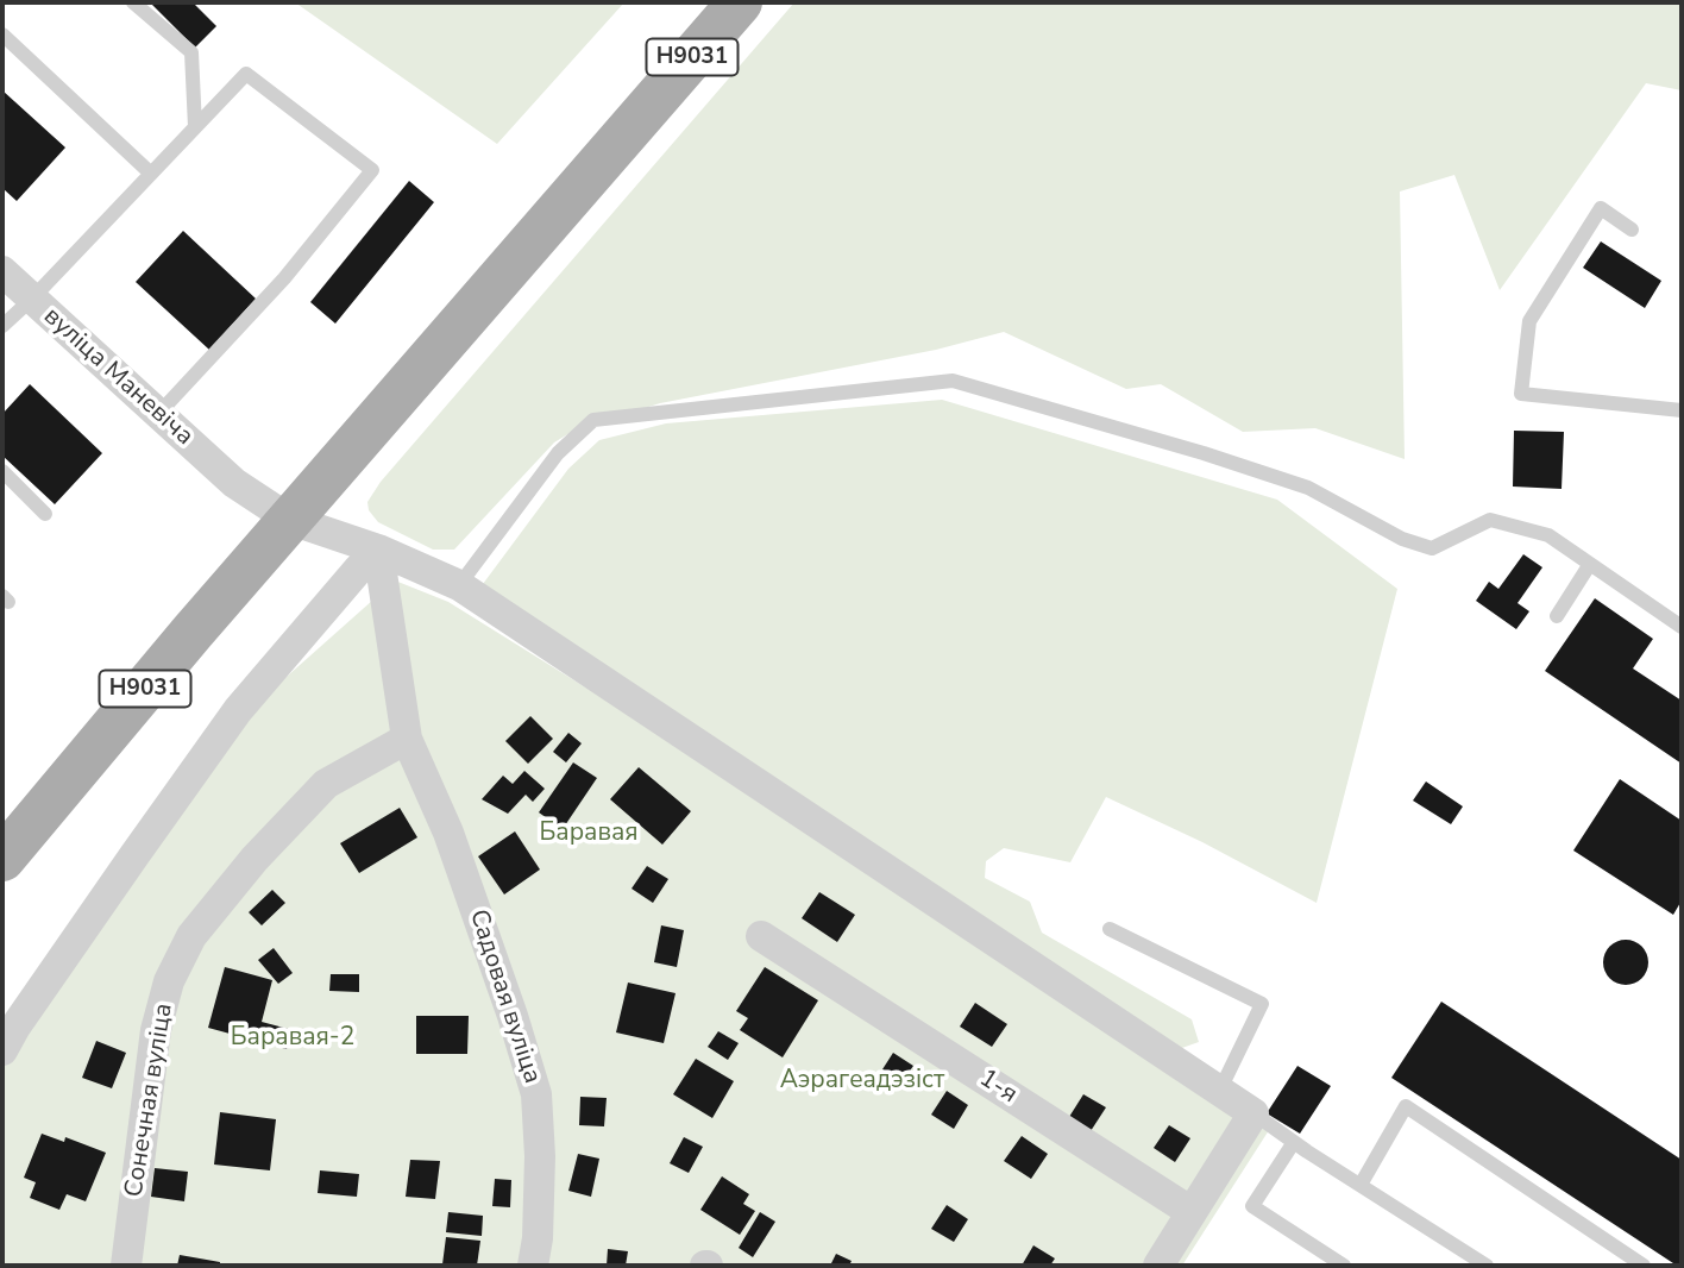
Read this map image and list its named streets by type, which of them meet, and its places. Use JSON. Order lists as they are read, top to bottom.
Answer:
{
  "streets": {
    "main road": ["Н9031"],
    "street": [
      "вуліца Маневіча",
      "Садовая вуліца",
      "1-я",
      "Сонечная вуліца"
    ]
  },
  "crossings": [
    ["Н9031", "вуліца Маневіча"],
    ["вуліца Маневіча", "Садовая вуліца"],
    ["Садовая вуліца", "Сонечная вуліца"]
  ],
  "parks": ["Баравая", "Баравая-2", "Аэрагеадэзіст"]
}
